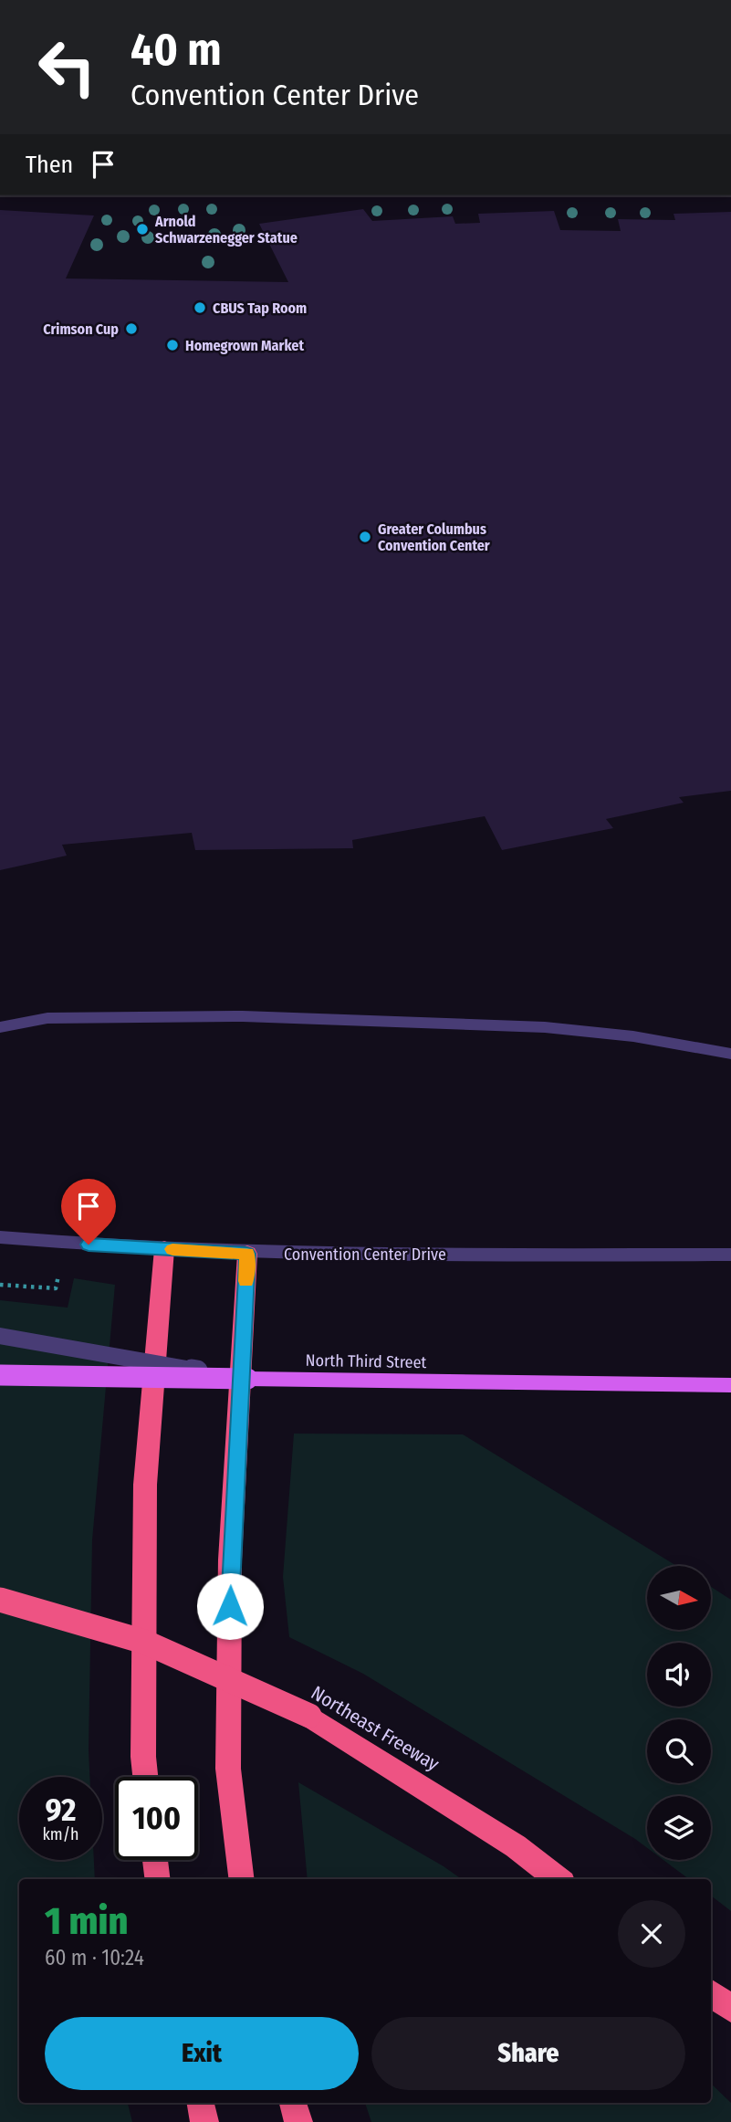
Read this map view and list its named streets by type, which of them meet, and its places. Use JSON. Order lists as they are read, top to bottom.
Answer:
{
  "streets": {
    "highway": ["Northeast Freeway"],
    "main road": ["North Third Street"],
    "street": ["Convention Center Drive"]
  },
  "places": [
    "Arnold Schwarzenegger Statue",
    "CBUS Tap Room",
    "Crimson Cup",
    "Homegrown Market",
    "Greater Columbus Convention Center"
  ],
  "north": "right",
  "page": {
    "turn": ["40 m", "Convention Center Drive"],
    "then": "Then",
    "speed": "92 km/h",
    "limit": "100",
    "heading": ["1 min", "60 m · 10:24"],
    "buttons": ["Exit", "Share"]
  }
}
